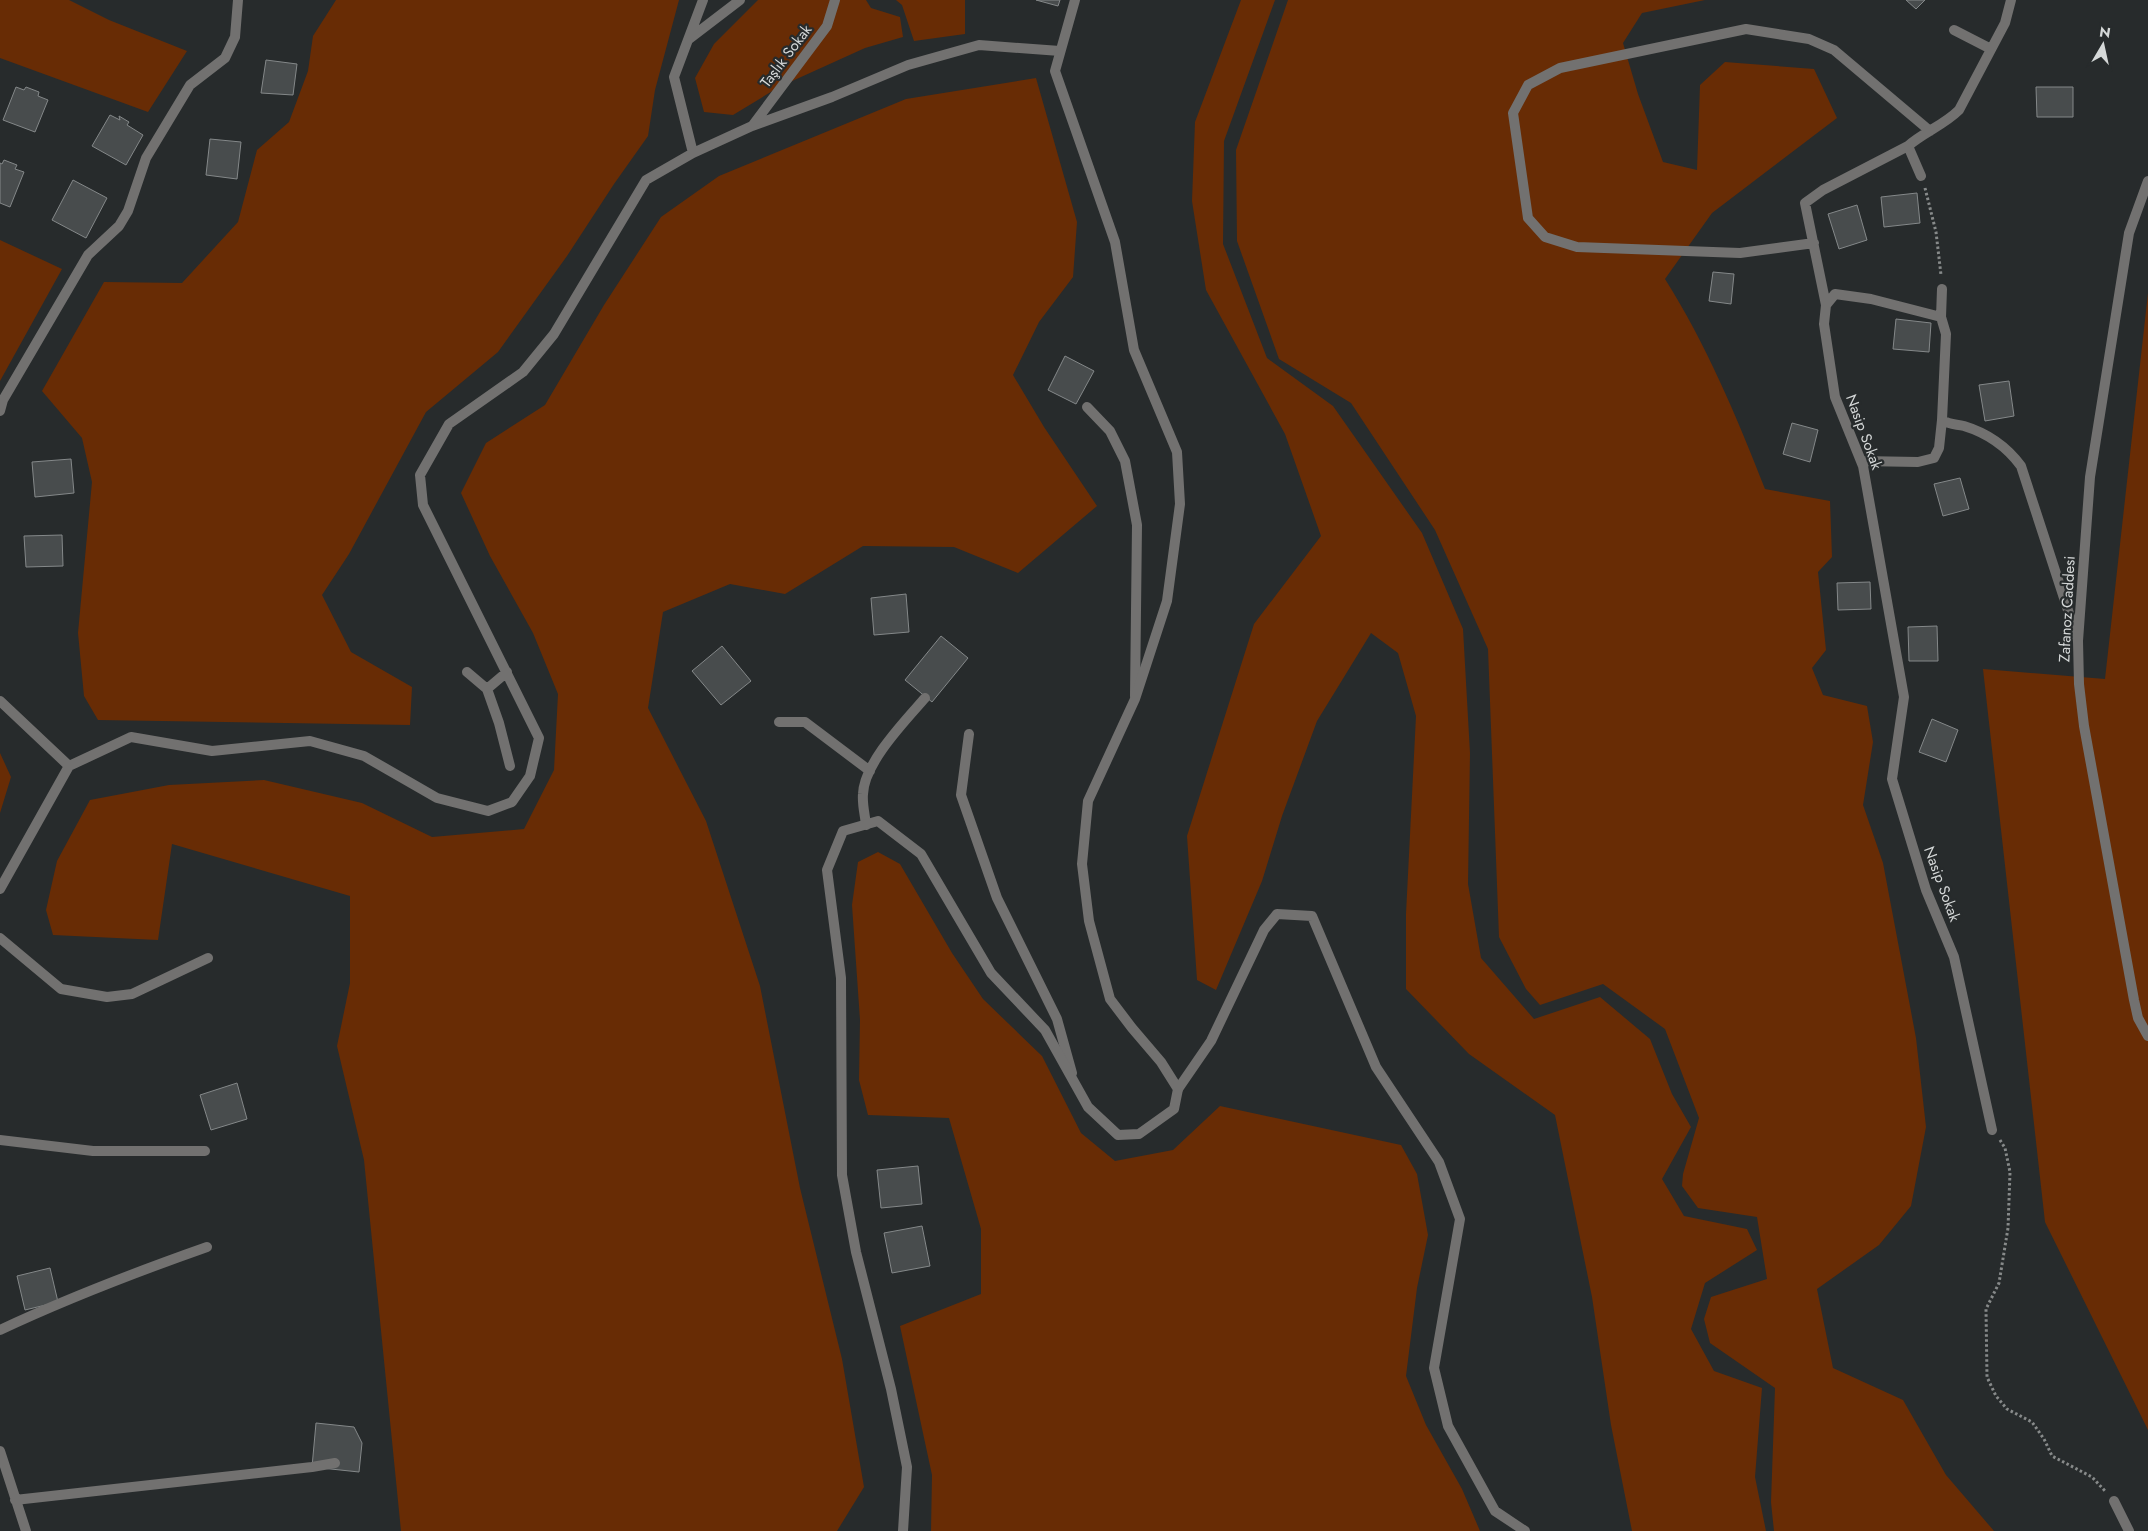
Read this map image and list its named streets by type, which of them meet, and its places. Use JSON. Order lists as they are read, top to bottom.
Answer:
{
  "streets": {
    "street": ["Taşlık Sokak", "Nasip Sokak", "Zafanoz Caddesi"]
  },
  "north": "top"
}
